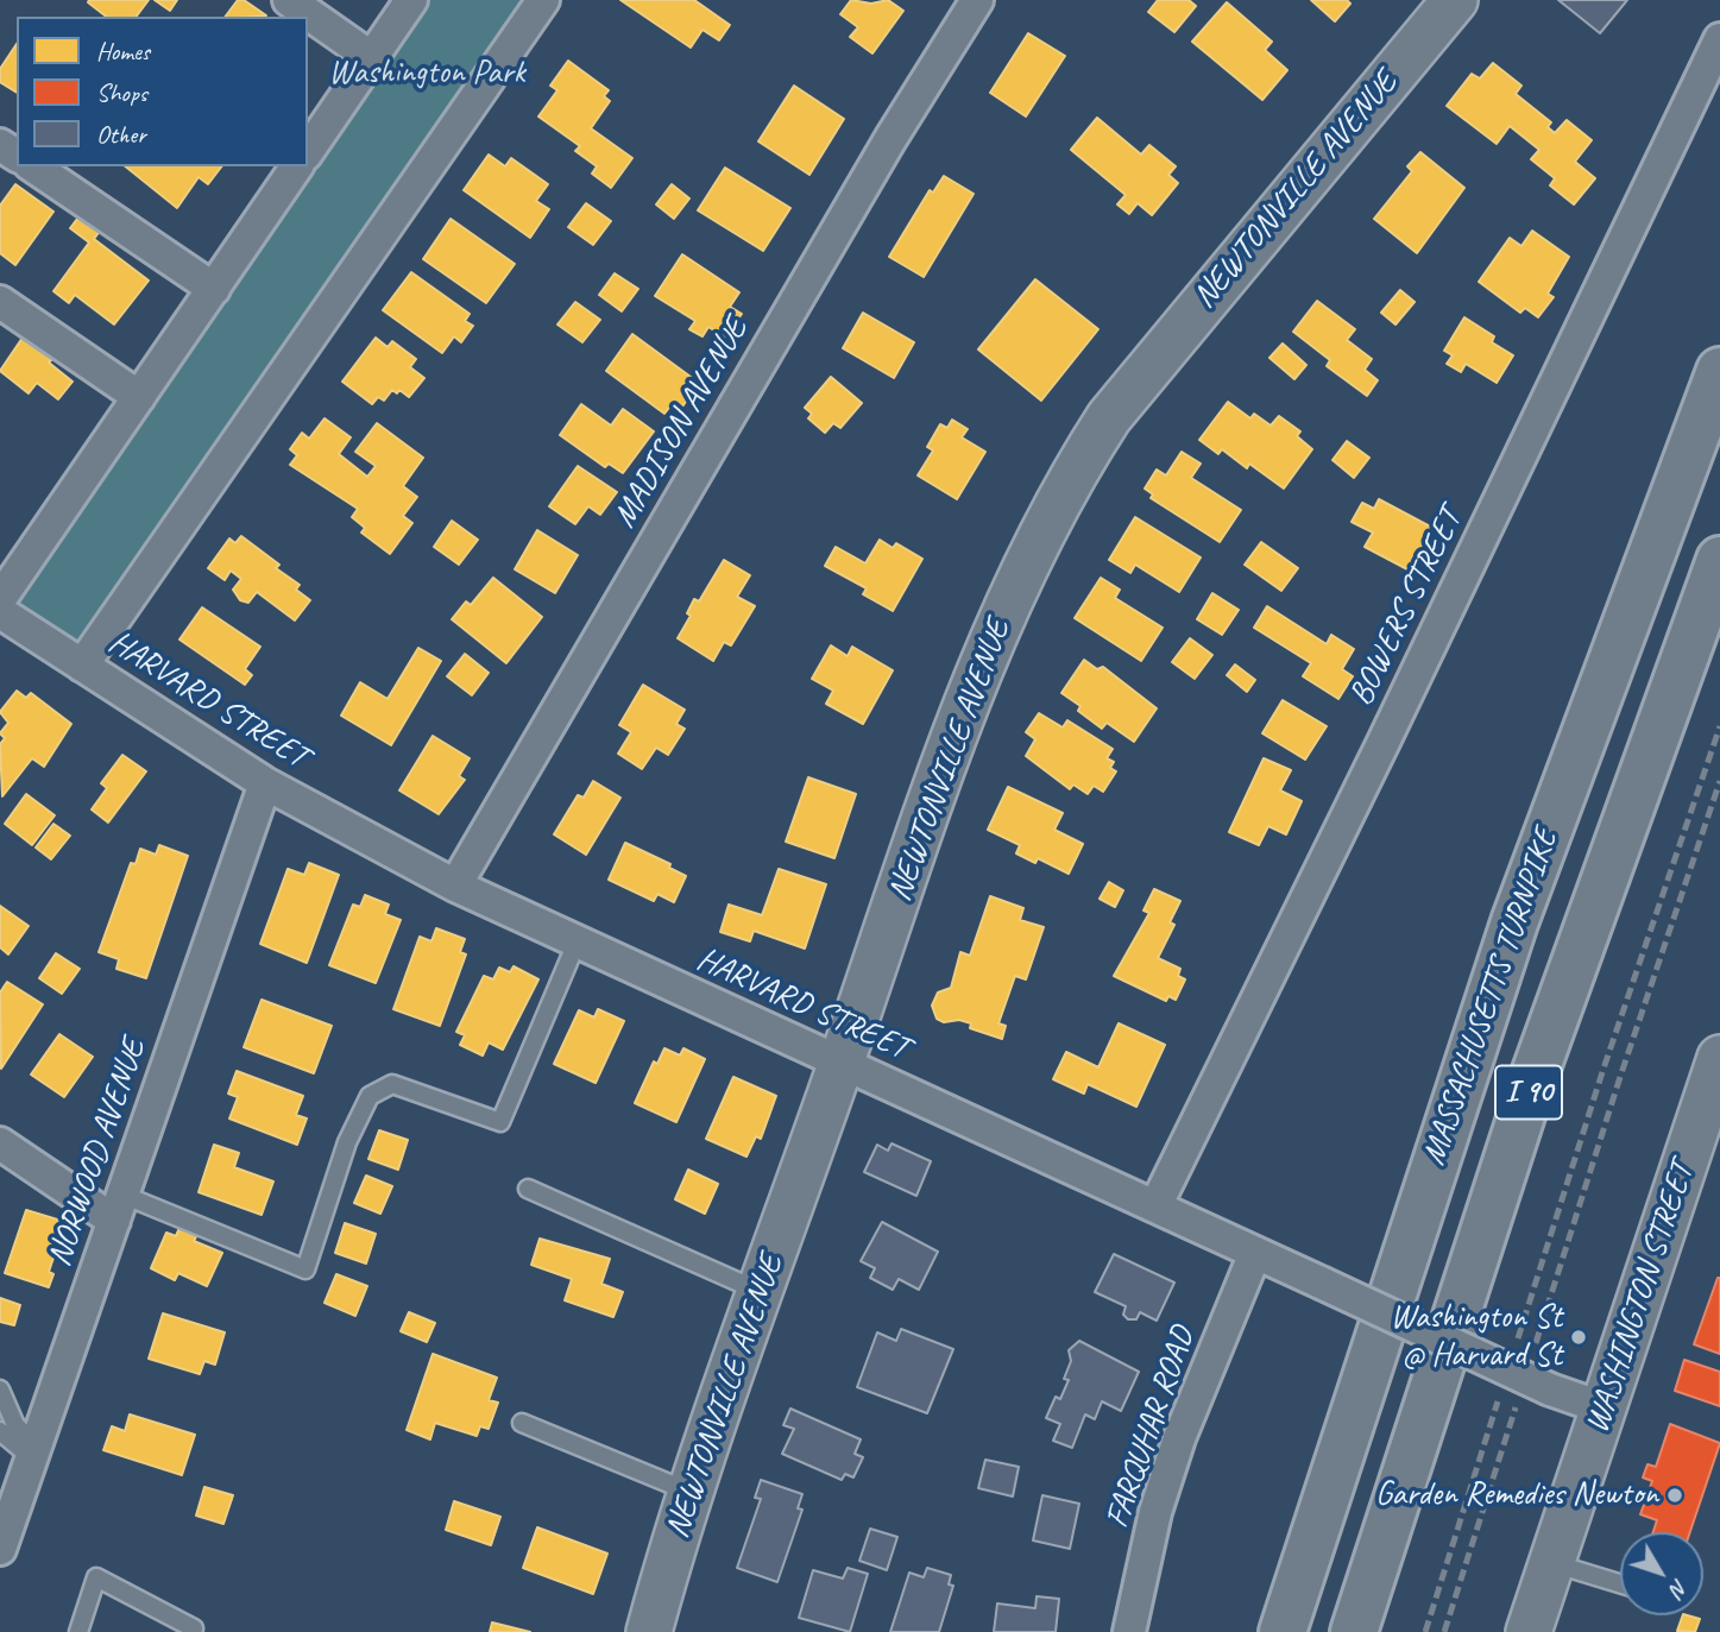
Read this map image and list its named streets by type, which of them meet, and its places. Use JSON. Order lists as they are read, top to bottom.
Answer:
{
  "streets": {
    "highway": ["MASSACHUSETTS TURNPIKE", "I 90"],
    "main road": ["NEWTONVILLE AVENUE", "WASHINGTON STREET"],
    "street": [
      "MADISON AVENUE",
      "BOWERS STREET",
      "HARVARD STREET",
      "NORWOOD AVENUE",
      "FARQUHAR ROAD"
    ]
  },
  "crossings": [
    ["NEWTONVILLE AVENUE", "HARVARD STREET"],
    ["MADISON AVENUE", "HARVARD STREET"],
    ["BOWERS STREET", "HARVARD STREET"],
    ["HARVARD STREET", "NORWOOD AVENUE"],
    ["HARVARD STREET", "WASHINGTON STREET"],
    ["HARVARD STREET", "FARQUHAR ROAD"]
  ],
  "parks": ["Washington Park"],
  "places": ["Washington St @ Harvard St", "Garden Remedies Newton"],
  "legend": ["Homes", "Shops", "Other"],
  "north": "bottom right"
}
